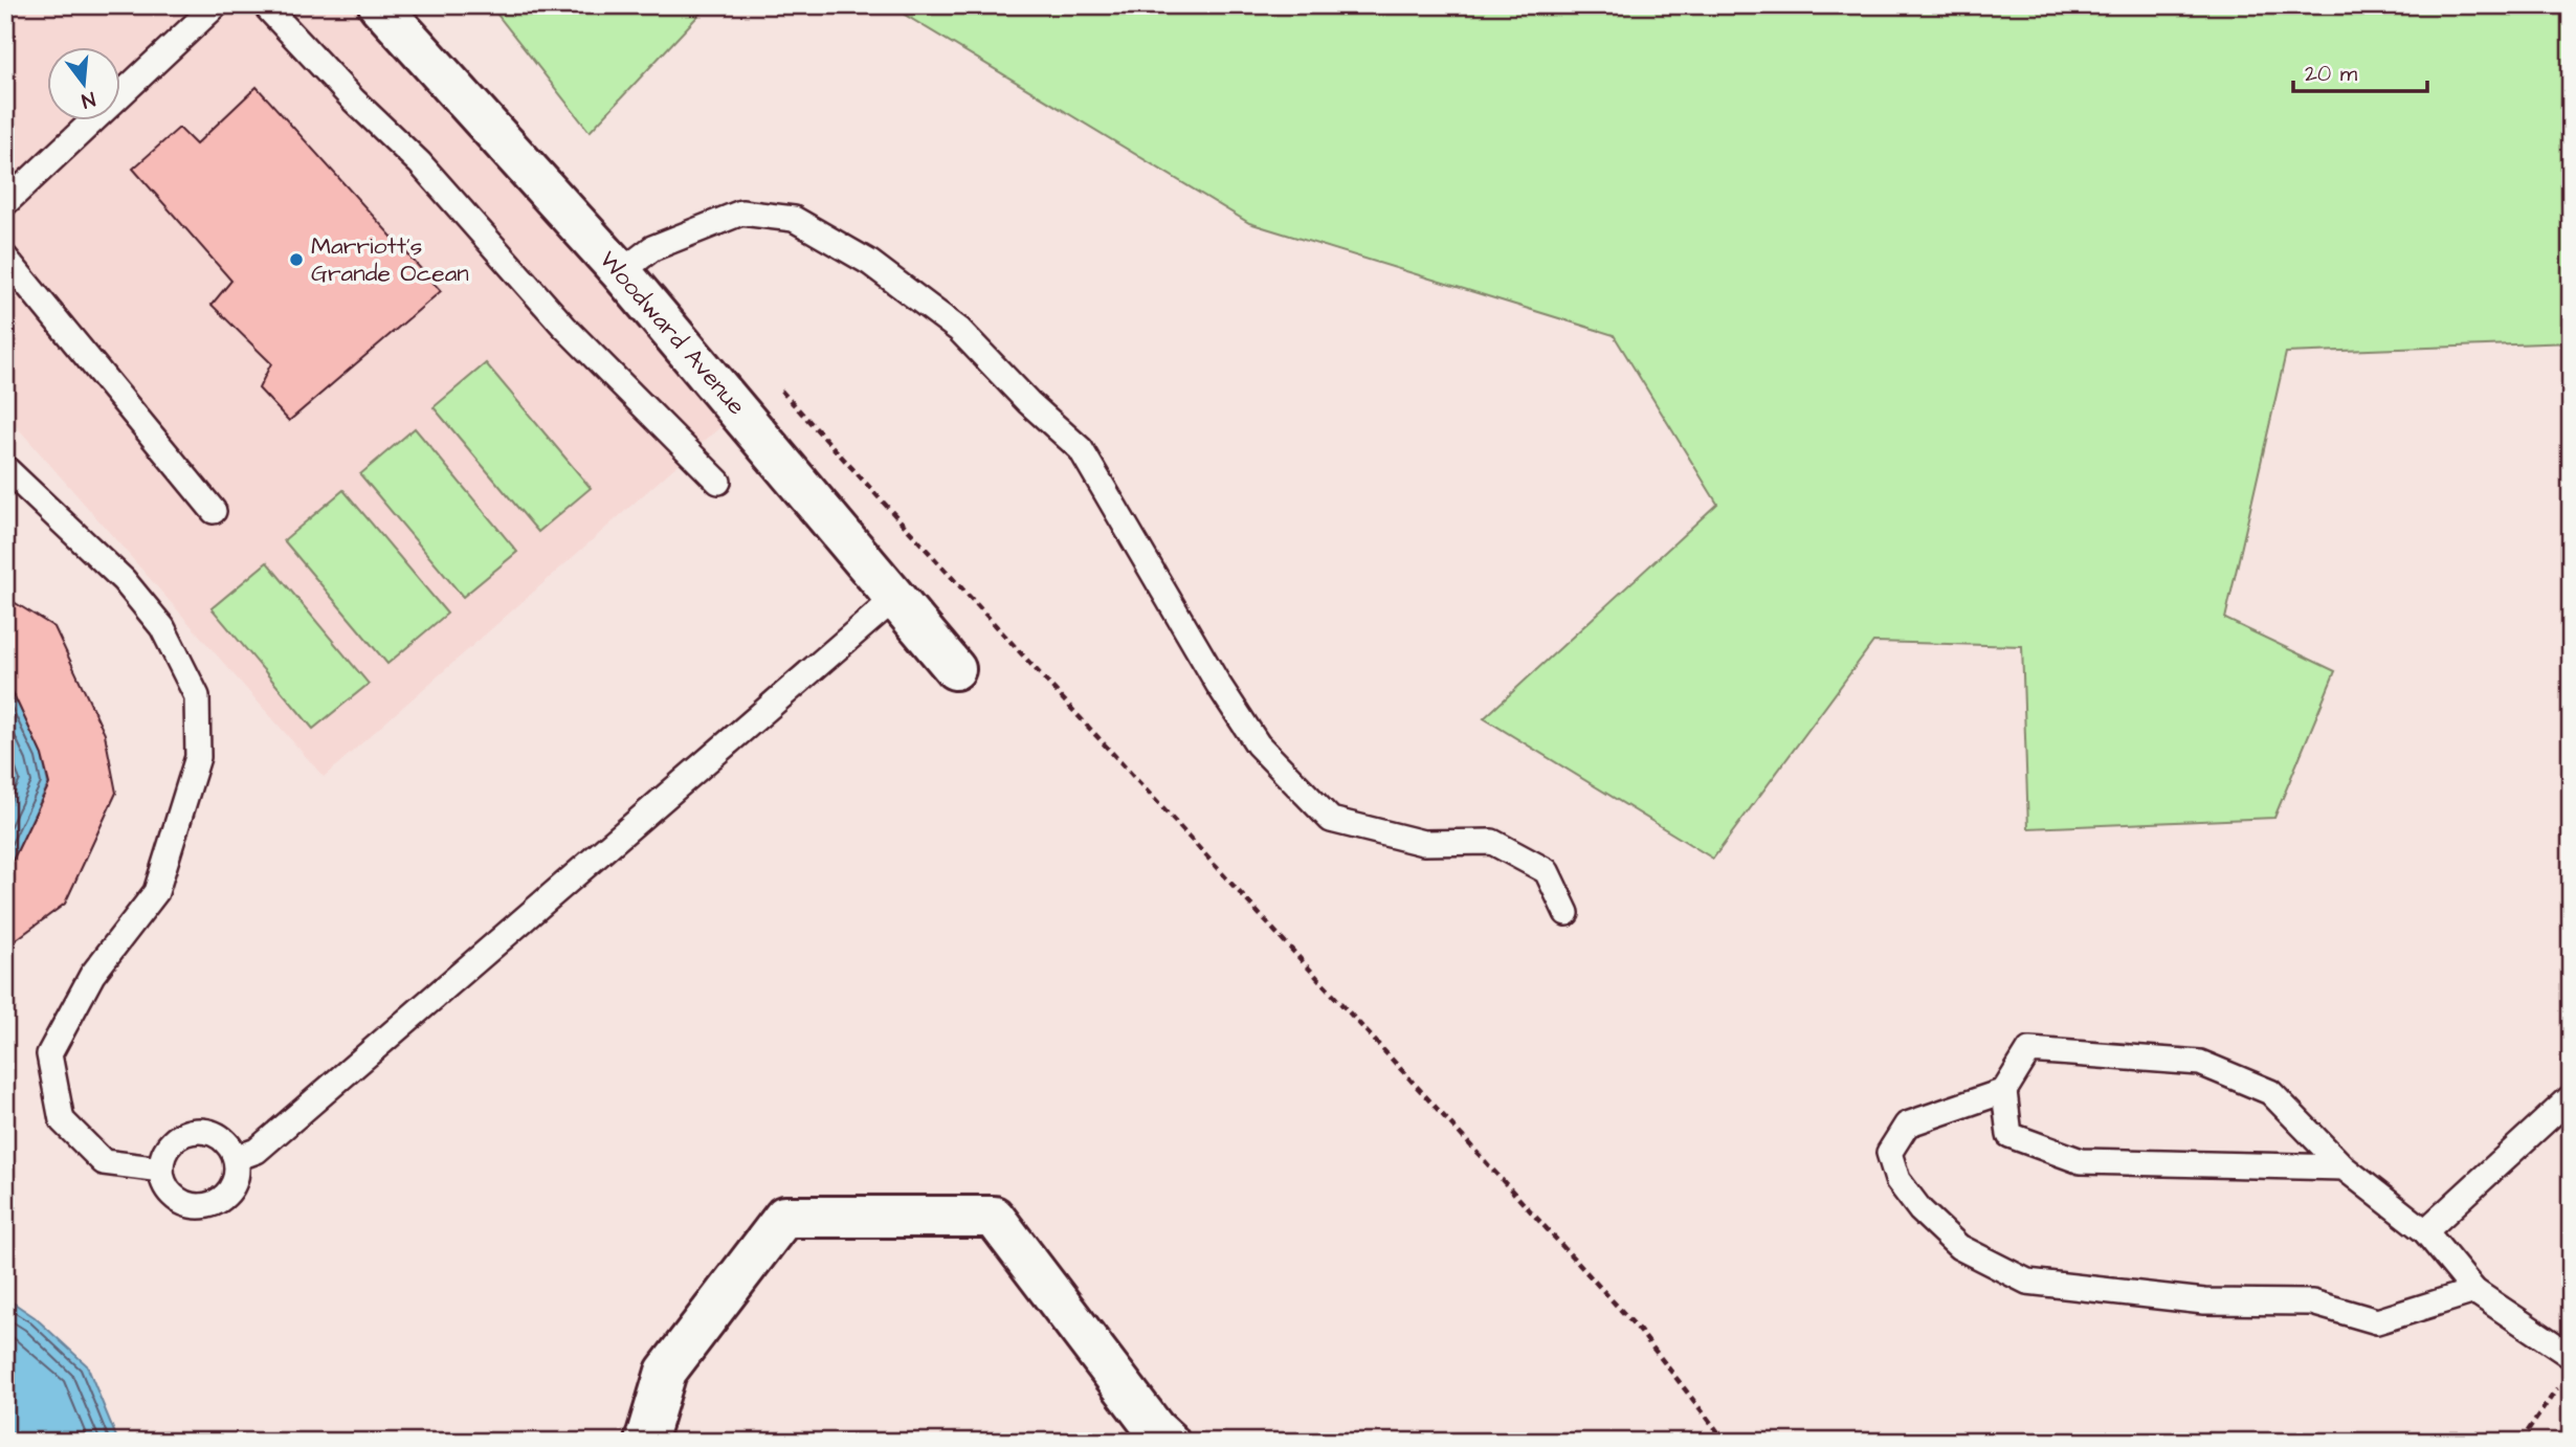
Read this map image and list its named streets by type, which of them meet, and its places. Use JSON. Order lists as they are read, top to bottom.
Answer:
{
  "streets": {
    "street": ["Woodward Avenue"]
  },
  "places": ["Marriott's Grande Ocean"],
  "scale_bar": "20 m",
  "north": "bottom"
}
